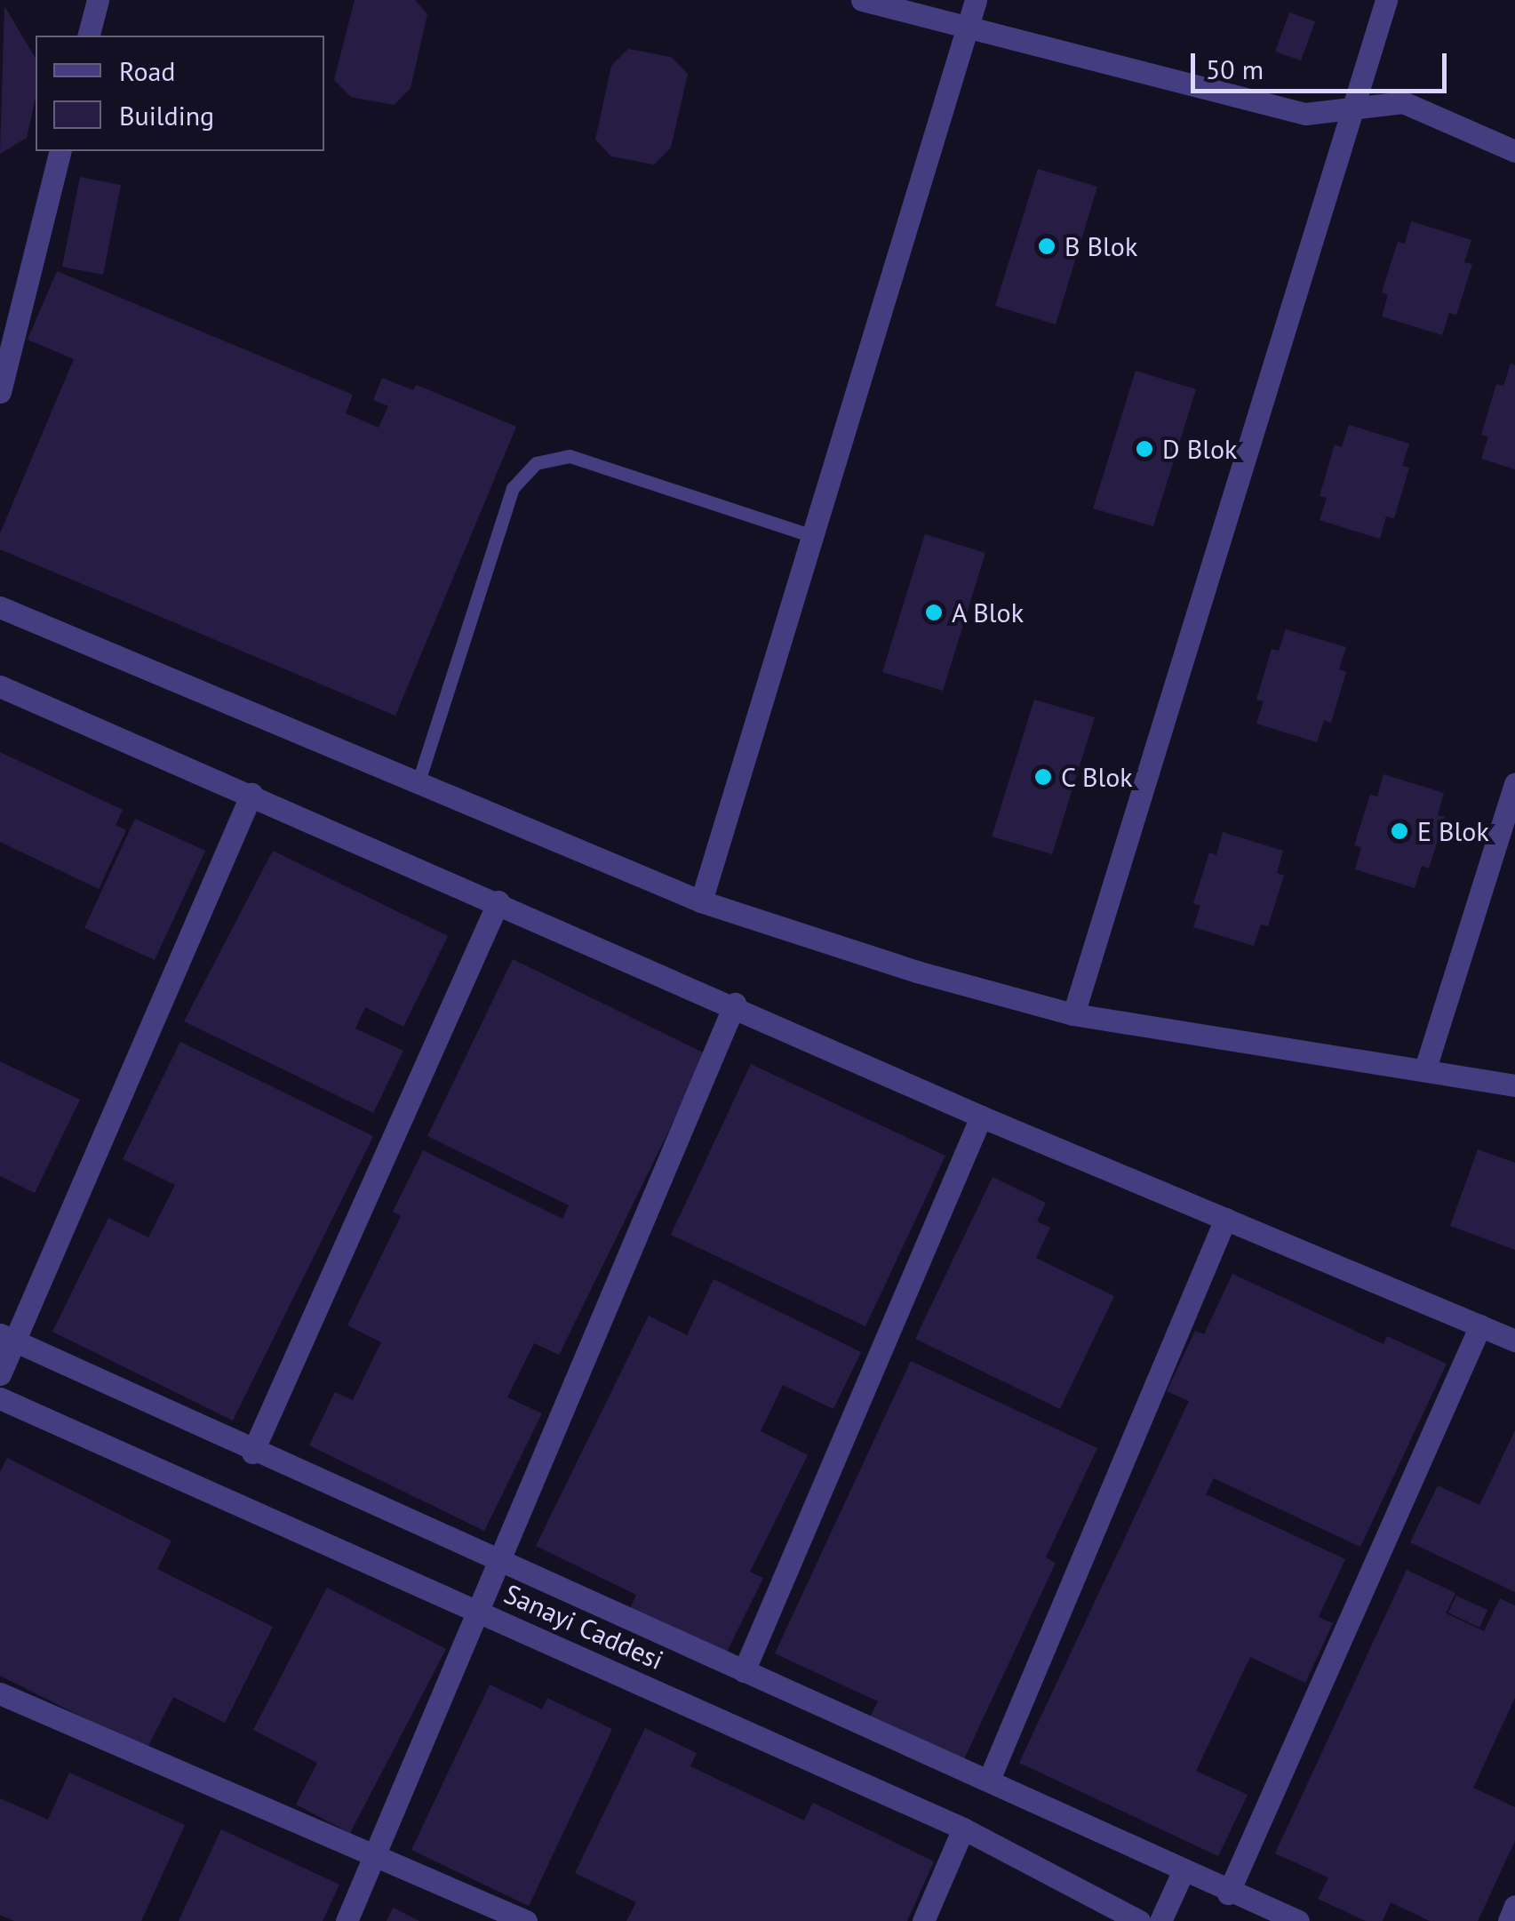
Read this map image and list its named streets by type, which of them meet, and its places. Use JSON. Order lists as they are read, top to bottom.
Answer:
{
  "streets": {
    "street": ["Sanayi Caddesi"]
  },
  "places": [
    "B Blok",
    "D Blok",
    "A Blok",
    "C Blok",
    "E Blok"
  ],
  "legend": ["Road", "Building"],
  "scale_bar": "50 m"
}
